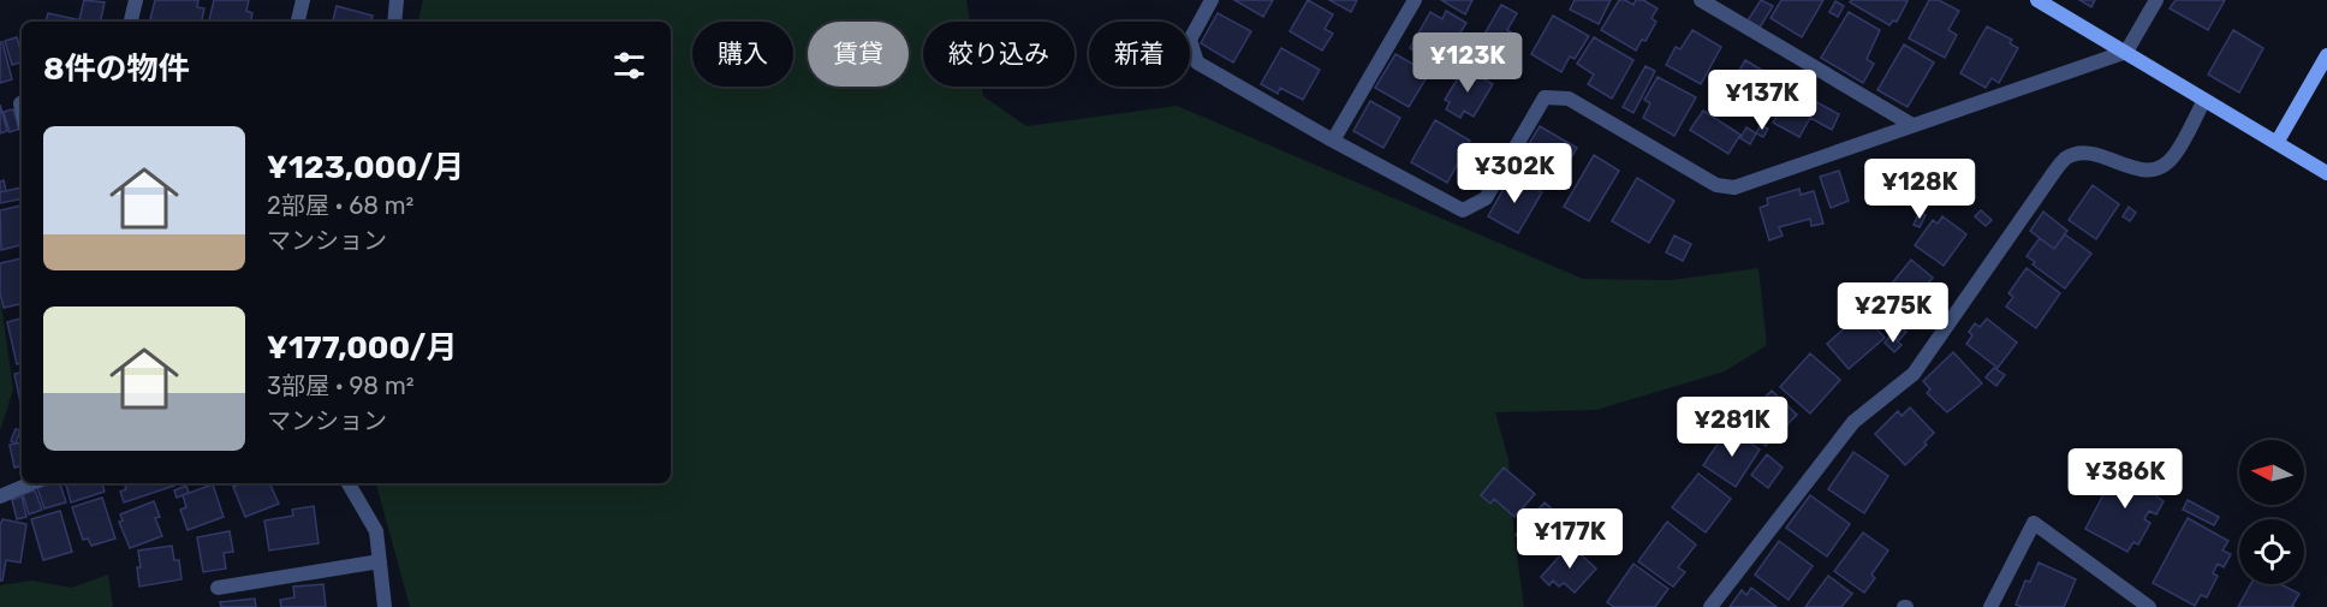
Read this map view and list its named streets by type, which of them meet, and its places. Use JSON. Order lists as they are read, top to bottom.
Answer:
{
  "north": "left",
  "page": {
    "chip": [
      "購入",
      "賃貸",
      "絞り込み",
      "新着"
    ],
    "heading": "8件の物件",
    "price": [
      "¥123K",
      "¥137K",
      "¥302K",
      "¥128K",
      "¥275K",
      "¥281K",
      "¥386K",
      "¥177K"
    ],
    "list": [
      {
        "name": "¥123,000/月",
        "note": "2部屋 · 68 m² · マンション"
      },
      {
        "name": "¥177,000/月",
        "note": "3部屋 · 98 m² · マンション"
      }
    ]
  }
}
